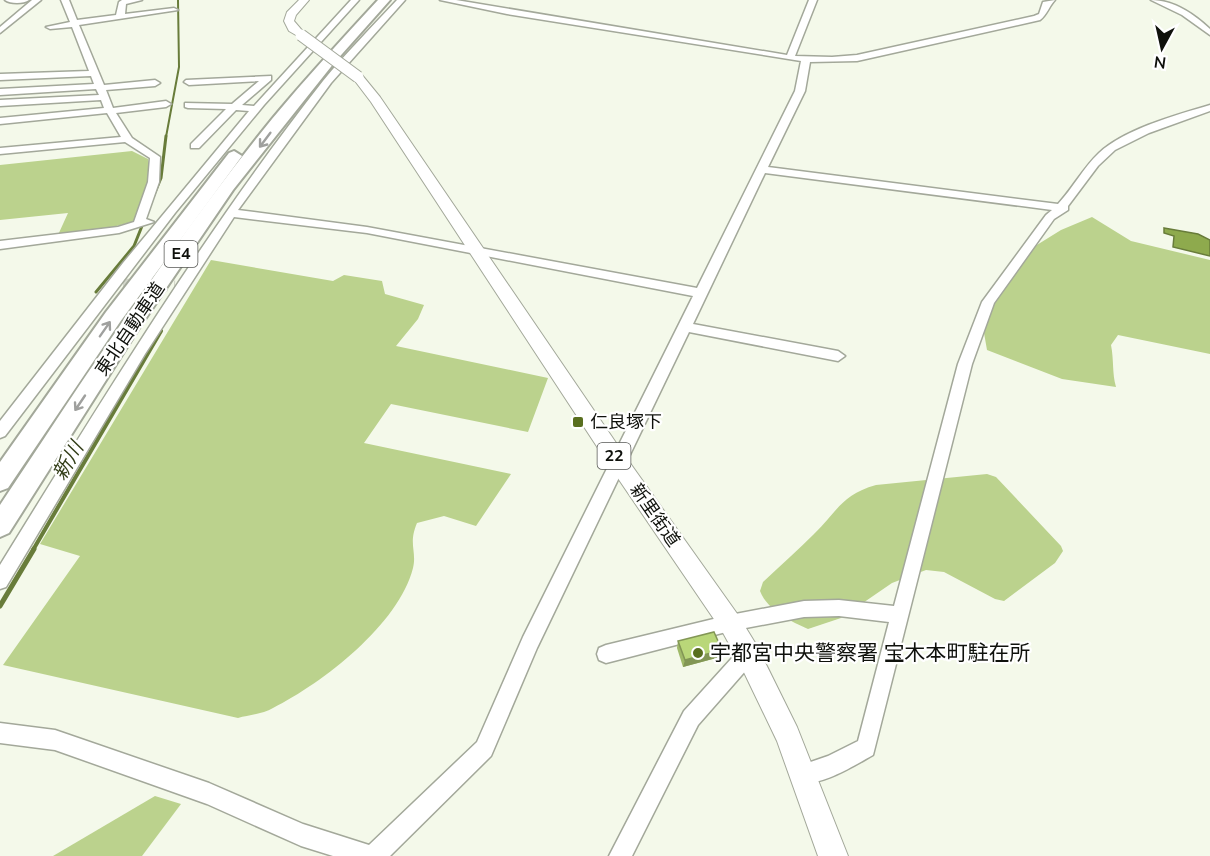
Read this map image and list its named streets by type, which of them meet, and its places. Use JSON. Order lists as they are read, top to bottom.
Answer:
{
  "streets": {
    "highway": ["E4", "東北自動車道"],
    "main road": ["22", "新里街道"]
  },
  "water": ["新川"],
  "places": {
    "transit": ["仁良塚下"],
    "other": ["宇都宮中央警察署 宝木本町駐在所"]
  },
  "north": "bottom"
}
